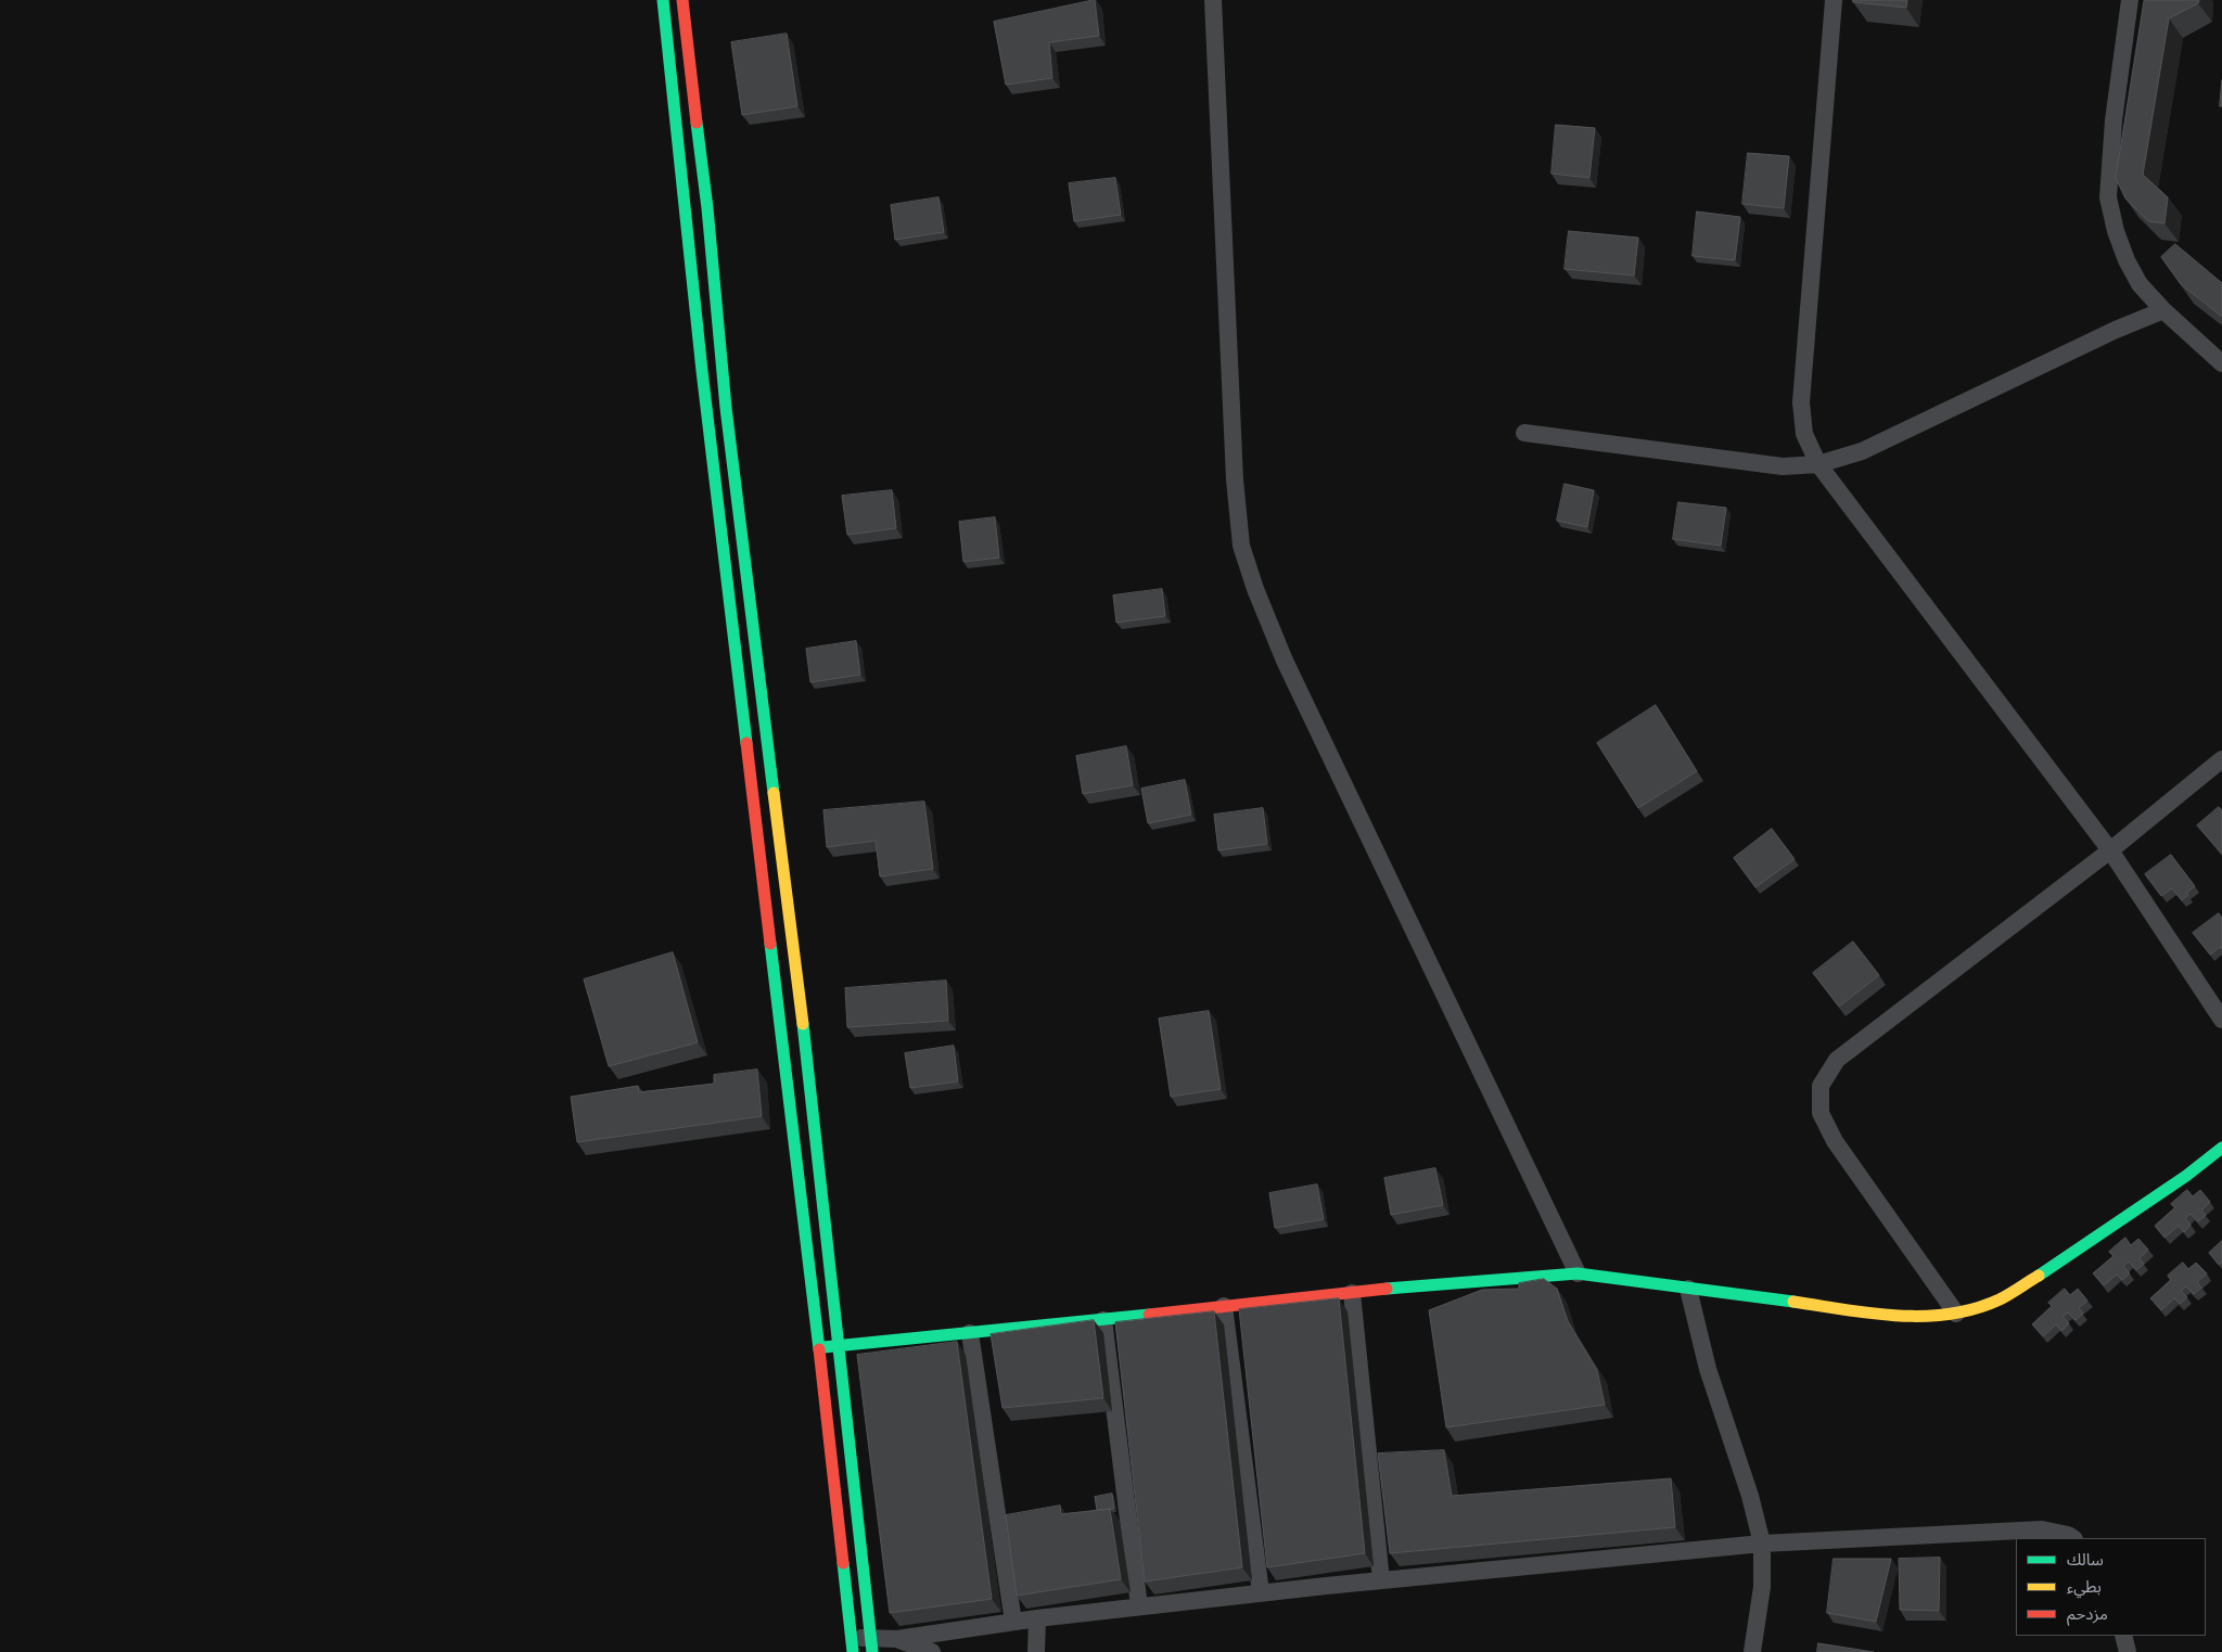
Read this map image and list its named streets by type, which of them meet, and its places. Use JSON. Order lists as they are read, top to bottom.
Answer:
{
  "legend": ["سالك", "بطيء", "مزدحم"]
}
